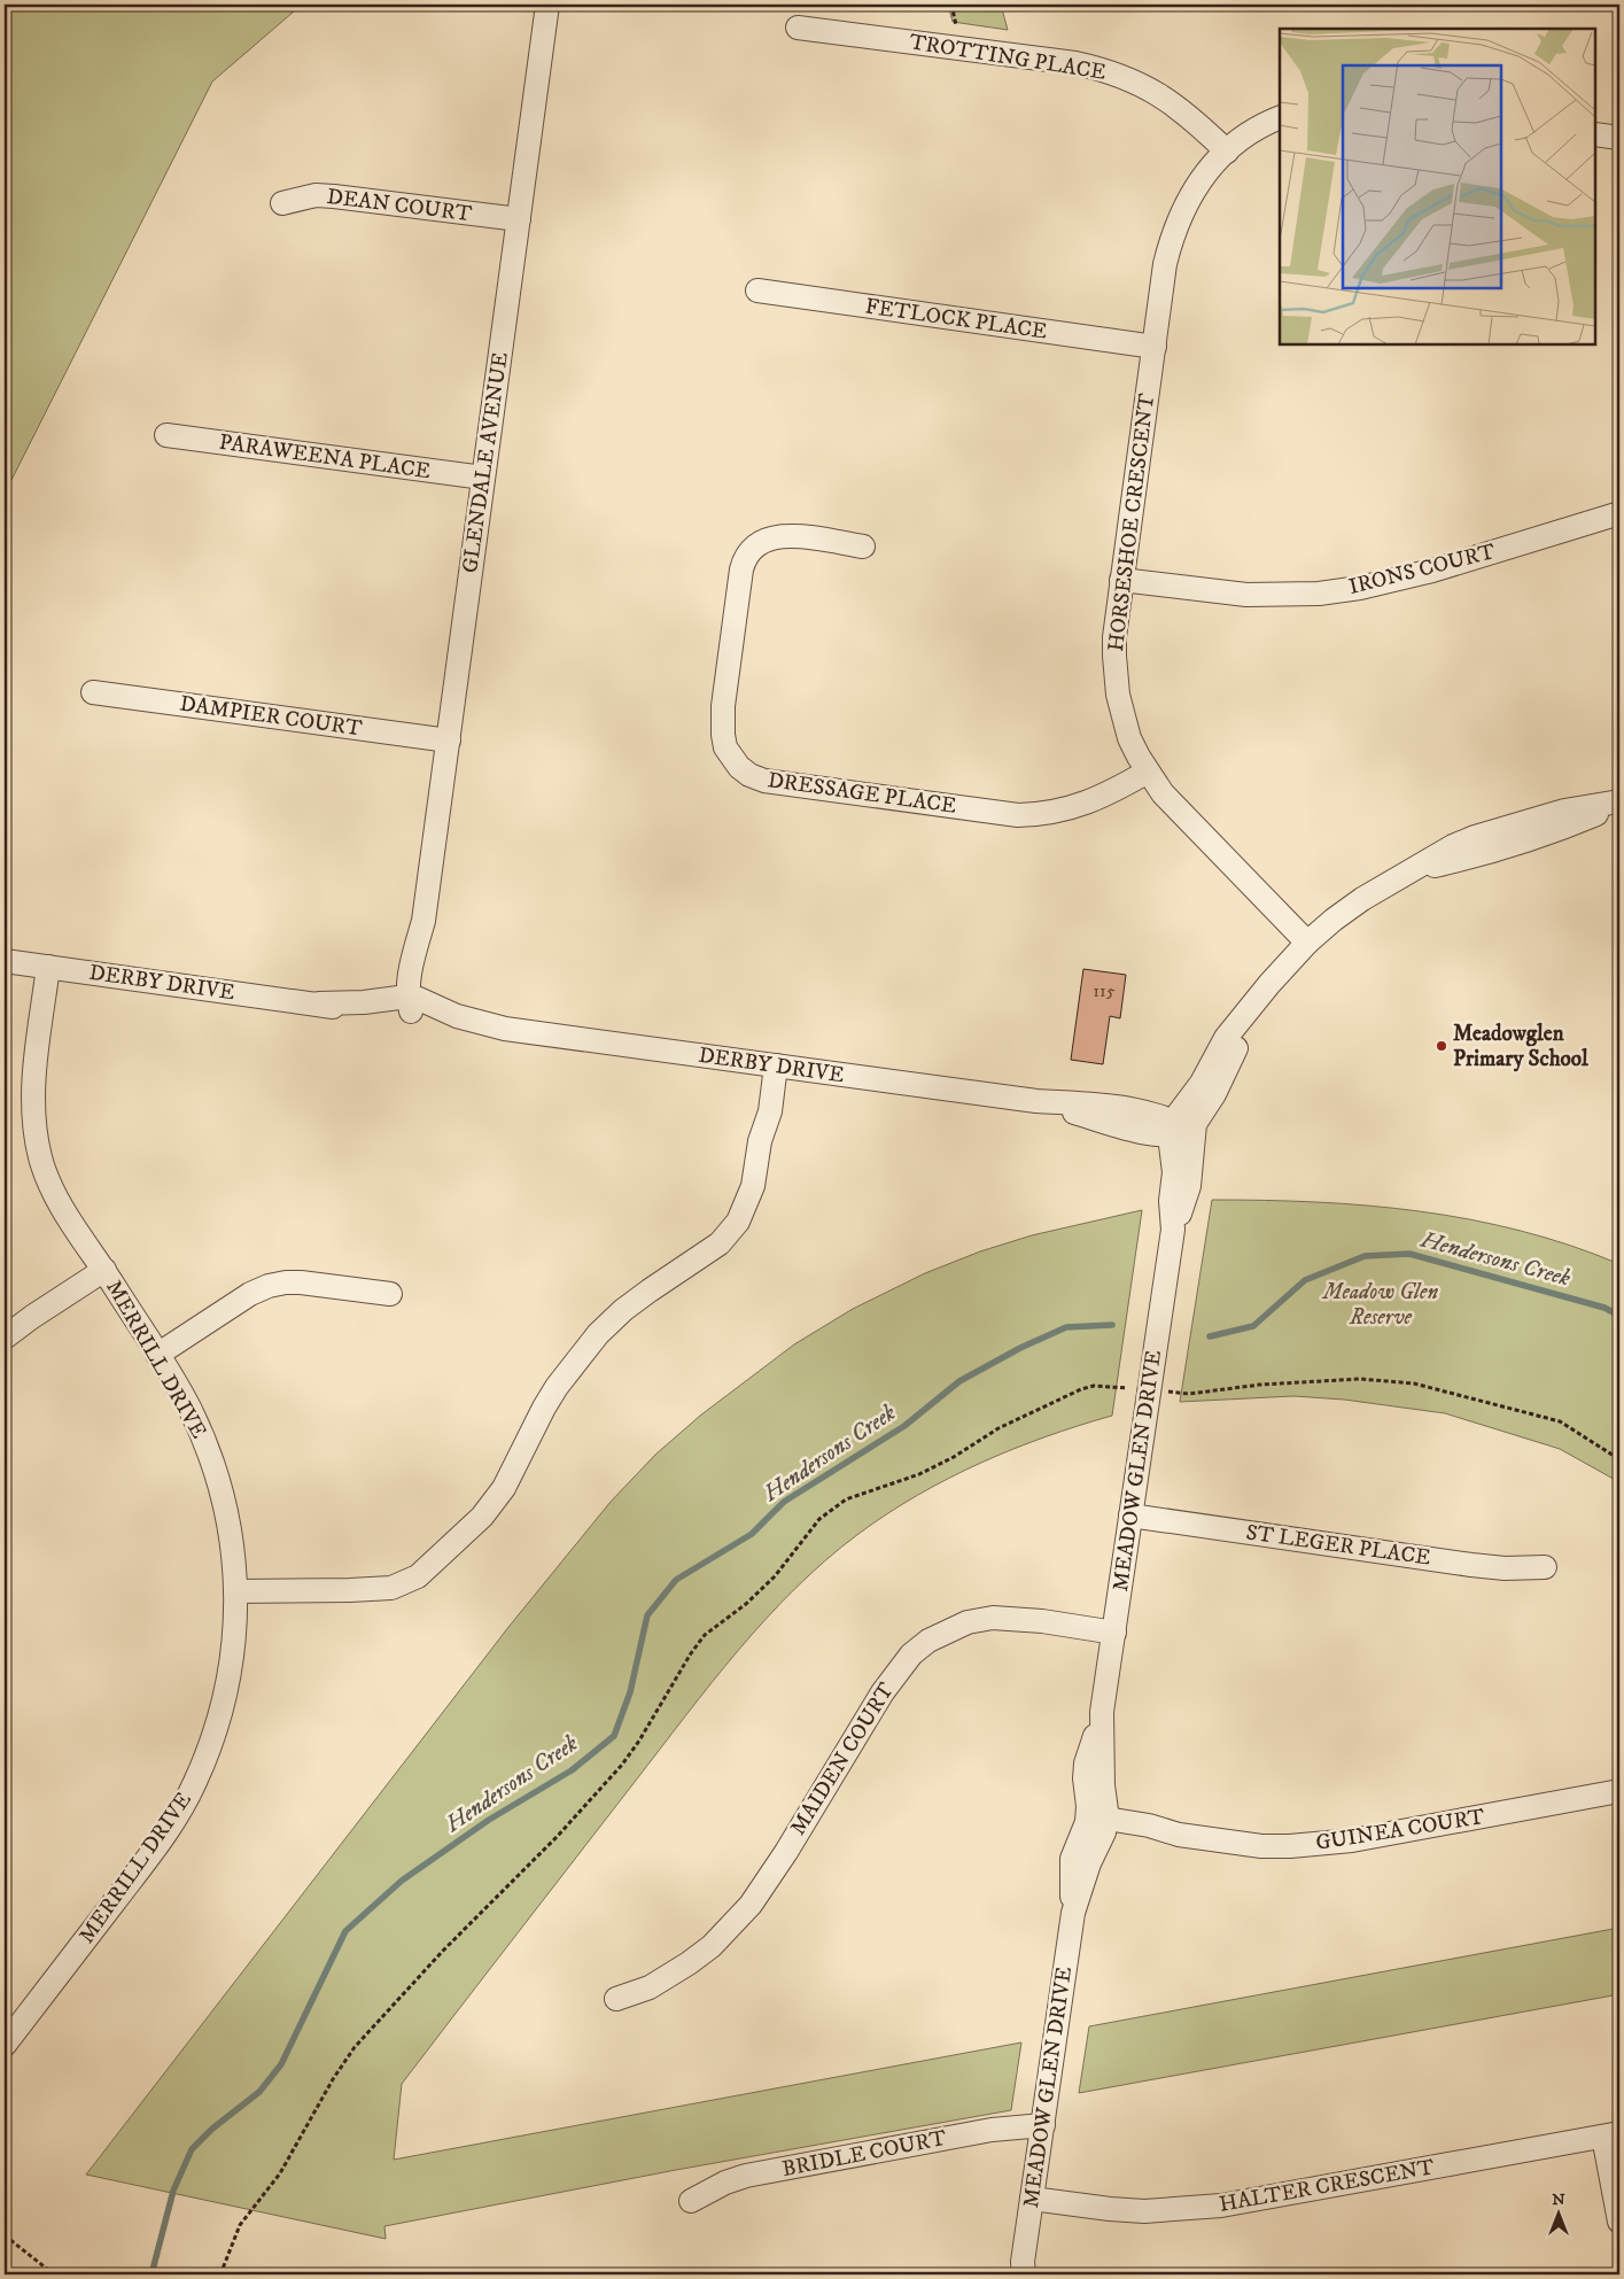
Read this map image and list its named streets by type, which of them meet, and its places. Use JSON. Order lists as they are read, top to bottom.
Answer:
{
  "streets": {
    "street": [
      "TROTTING PLACE",
      "DEAN COURT",
      "FETLOCK PLACE",
      "PARAWEENA PLACE",
      "GLENDALE AVENUE",
      "HORSESHOE CRESCENT",
      "IRONS COURT",
      "DAMPIER COURT",
      "DRESSAGE PLACE",
      "DERBY DRIVE",
      "MERRILL DRIVE",
      "MEADOW GLEN DRIVE",
      "ST LEGER PLACE",
      "MAIDEN COURT",
      "GUINEA COURT",
      "BRIDLE COURT",
      "HALTER CRESCENT"
    ]
  },
  "crossings": [
    ["TROTTING PLACE", "HORSESHOE CRESCENT"],
    ["DEAN COURT", "GLENDALE AVENUE"],
    ["FETLOCK PLACE", "HORSESHOE CRESCENT"],
    ["PARAWEENA PLACE", "GLENDALE AVENUE"],
    ["GLENDALE AVENUE", "DAMPIER COURT"],
    ["GLENDALE AVENUE", "DERBY DRIVE"],
    ["HORSESHOE CRESCENT", "IRONS COURT"],
    ["HORSESHOE CRESCENT", "DRESSAGE PLACE"],
    ["HORSESHOE CRESCENT", "MEADOW GLEN DRIVE"],
    ["DERBY DRIVE", "MERRILL DRIVE"],
    ["DERBY DRIVE", "MEADOW GLEN DRIVE"],
    ["MEADOW GLEN DRIVE", "ST LEGER PLACE"],
    ["MEADOW GLEN DRIVE", "MAIDEN COURT"],
    ["MEADOW GLEN DRIVE", "GUINEA COURT"],
    ["MEADOW GLEN DRIVE", "BRIDLE COURT"],
    ["MEADOW GLEN DRIVE", "HALTER CRESCENT"]
  ],
  "water": ["Hendersons Creek"],
  "parks": ["Meadow Glen Reserve"],
  "places": ["Meadowglen Primary School"],
  "house_numbers": ["115"],
  "north": "top"
}
